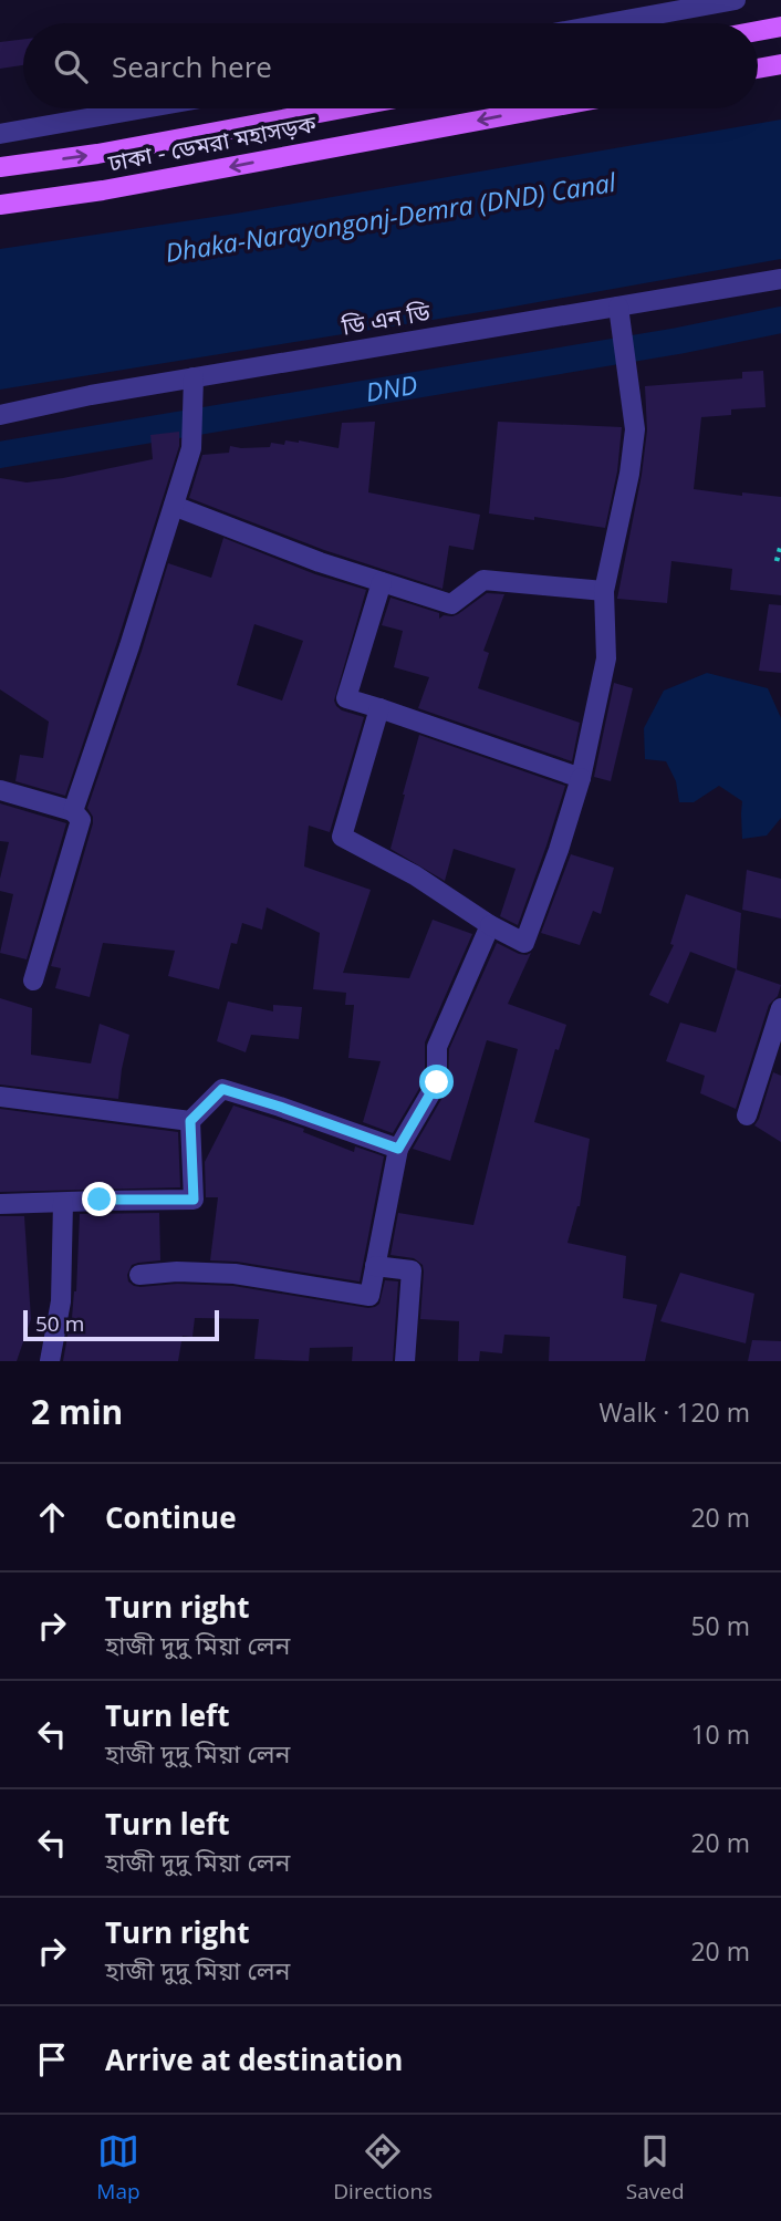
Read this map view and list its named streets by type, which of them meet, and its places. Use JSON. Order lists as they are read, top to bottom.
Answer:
{
  "streets": {
    "main road": ["ঢাকা - ডেমরা মহাসড়ক"],
    "street": ["ডি এন ডি"]
  },
  "water": ["Dhaka-Narayongonj-Demra (DND) Canal", "DND"],
  "scale_bar": "50 m",
  "page": {
    "search": "Search here",
    "scale": "50 m",
    "heading": ["2 min", "Walk · 120 m"],
    "list": [
      ["Continue", "20 m"],
      ["Turn right", "হাজী দুদু মিয়া লেন", "50 m"],
      ["Turn left", "হাজী দুদু মিয়া লেন", "10 m"],
      ["Turn left", "হাজী দুদু মিয়া লেন", "20 m"],
      ["Turn right", "হাজী দুদু মিয়া লেন", "20 m"],
      "Arrive at destination"
    ],
    "nav": ["Map", "Directions", "Saved"]
  }
}
